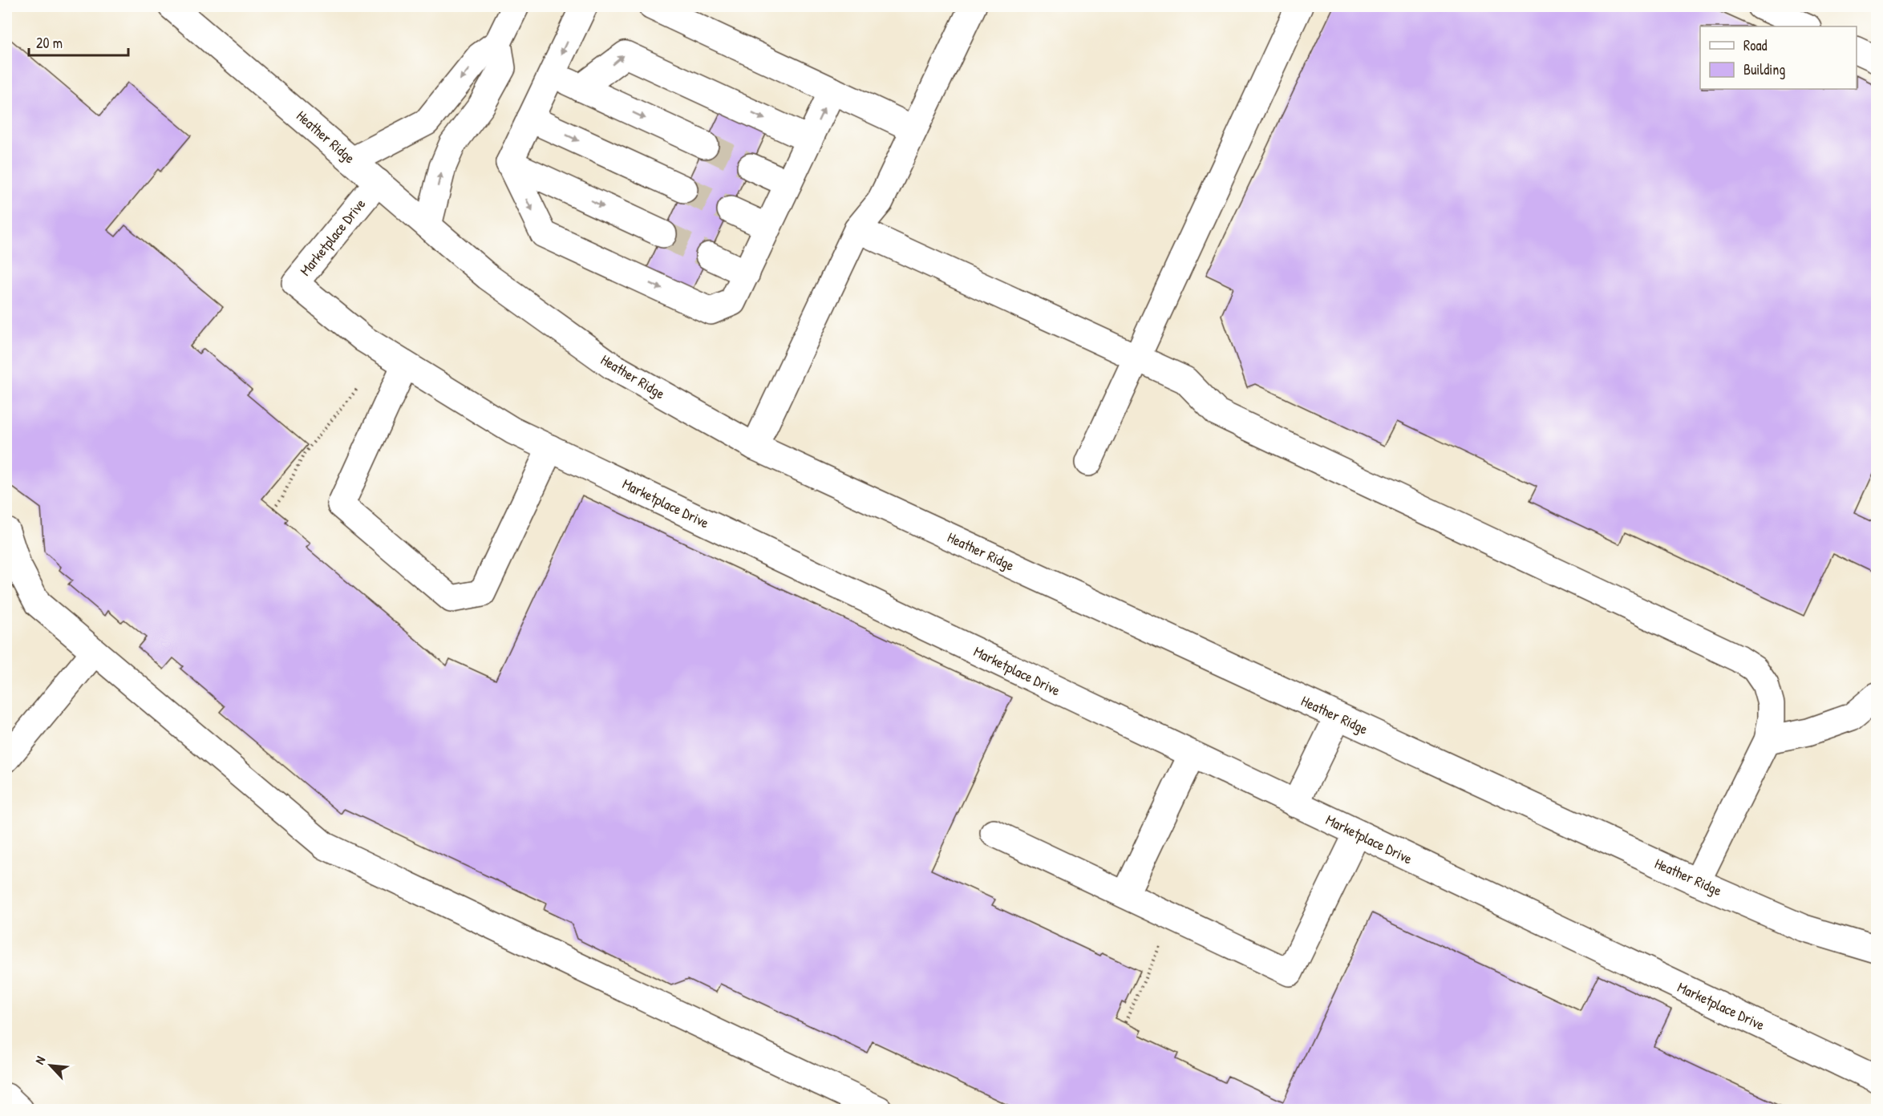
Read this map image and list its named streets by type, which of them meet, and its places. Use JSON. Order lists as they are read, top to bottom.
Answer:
{
  "streets": {
    "street": ["Heather Ridge", "Marketplace Drive"]
  },
  "crossings": [
    ["Heather Ridge", "Marketplace Drive"]
  ],
  "legend": ["Road", "Building"],
  "scale_bar": "20 m",
  "north": "top left"
}
